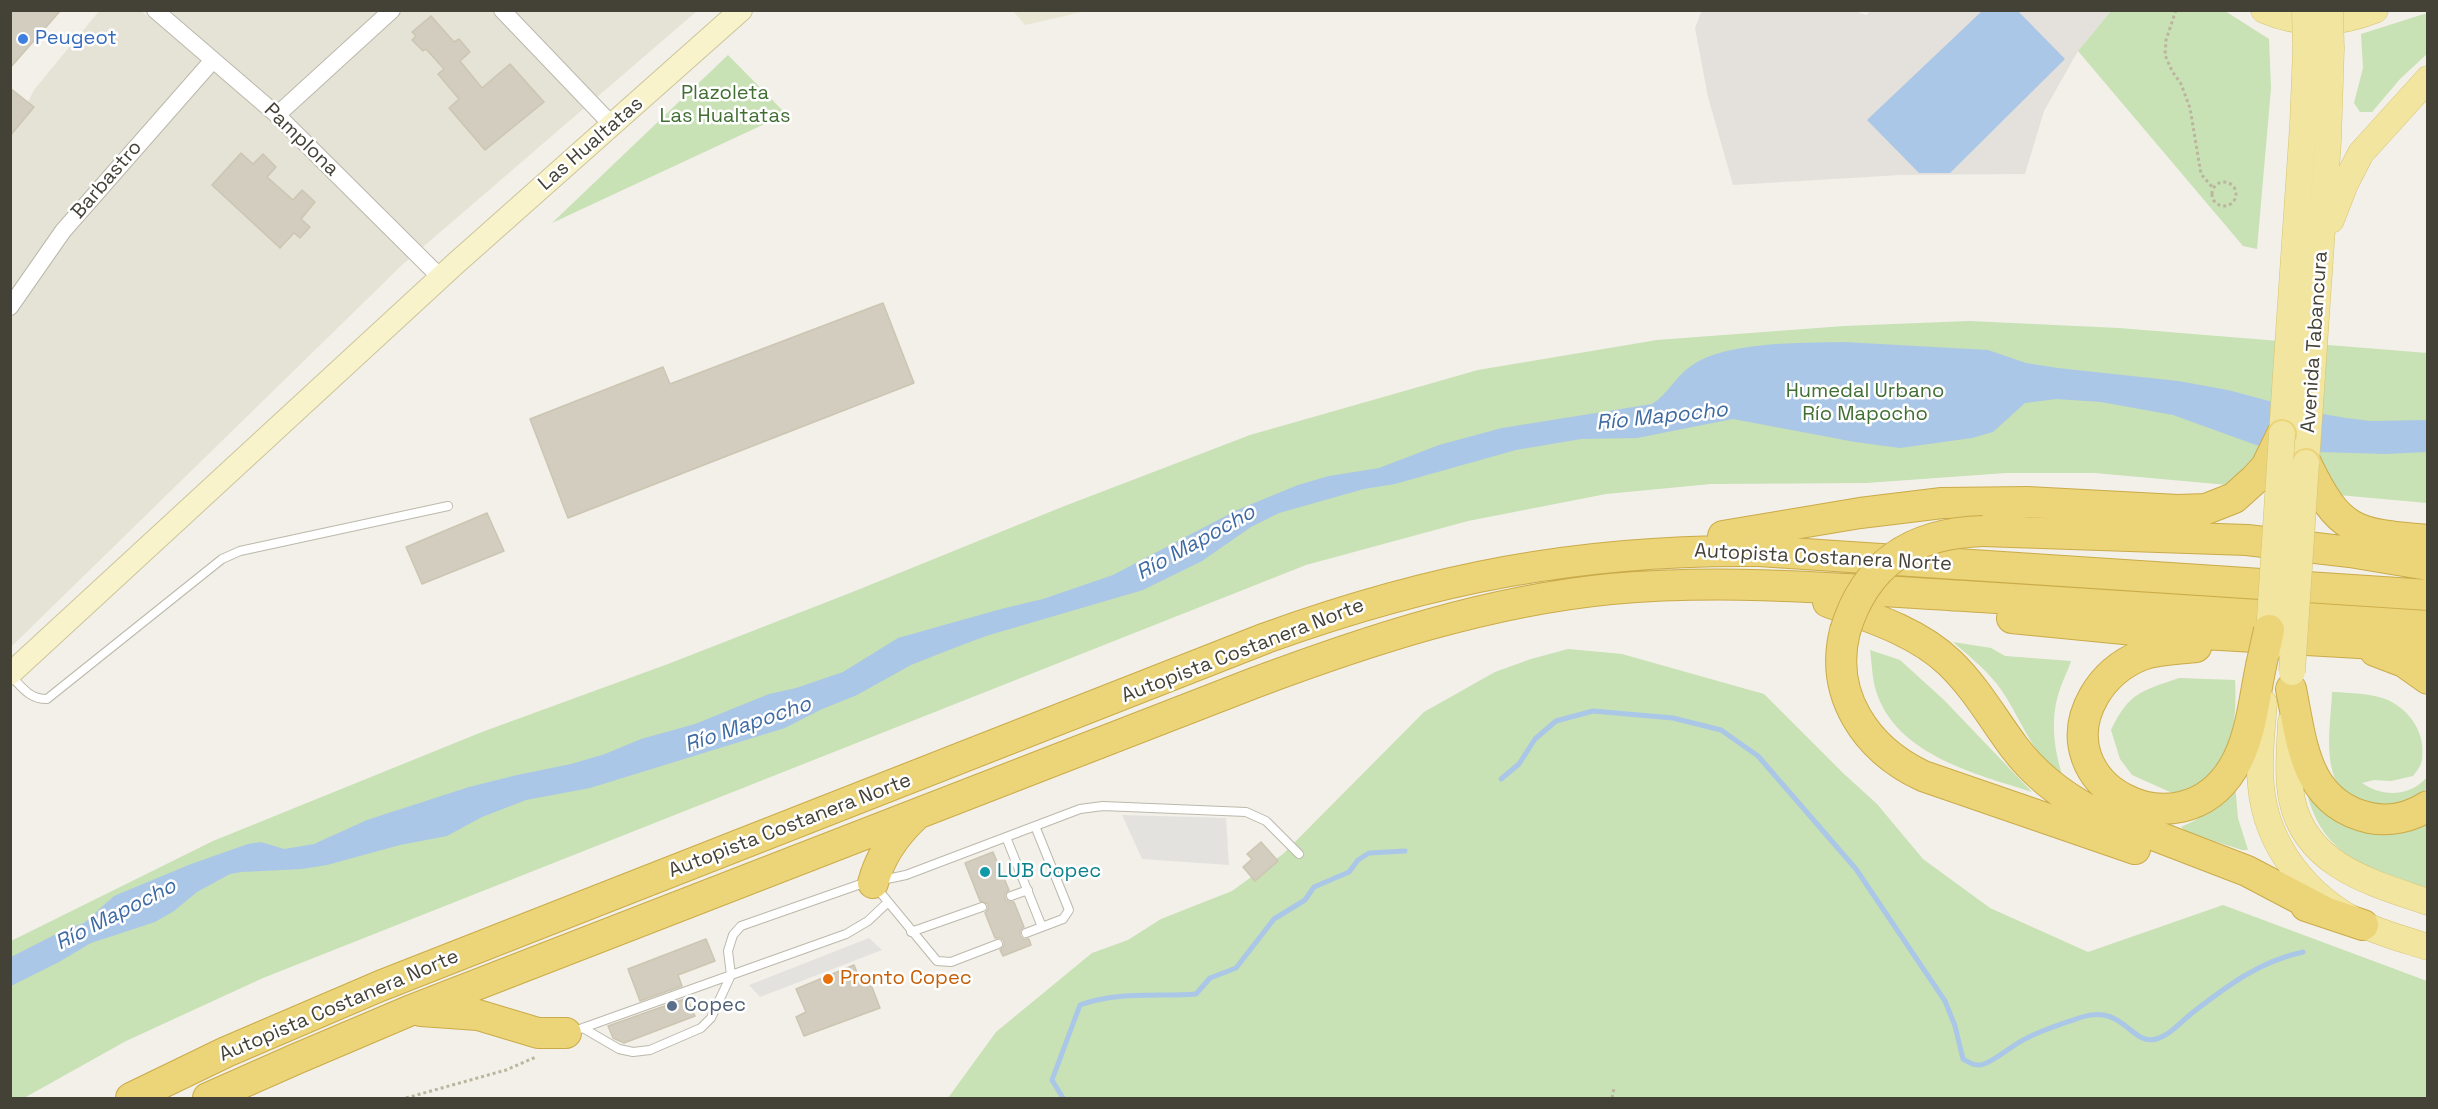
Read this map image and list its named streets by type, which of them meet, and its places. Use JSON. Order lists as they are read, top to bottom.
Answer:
{
  "streets": {
    "highway": ["Autopista Costanera Norte"],
    "main road": ["Avenida Tabancura"],
    "street": ["Pamplona", "Las Hualtatas", "Barbastro"]
  },
  "crossings": [
    ["Pamplona", "Las Hualtatas"],
    ["Pamplona", "Barbastro"]
  ],
  "water": ["Río Mapocho"],
  "parks": ["Plazoleta Las Hualtatas", "Humedal Urbano Río Mapocho"],
  "places": [
    "Peugeot",
    "LUB Copec",
    "Pronto Copec",
    "Copec"
  ]
}
